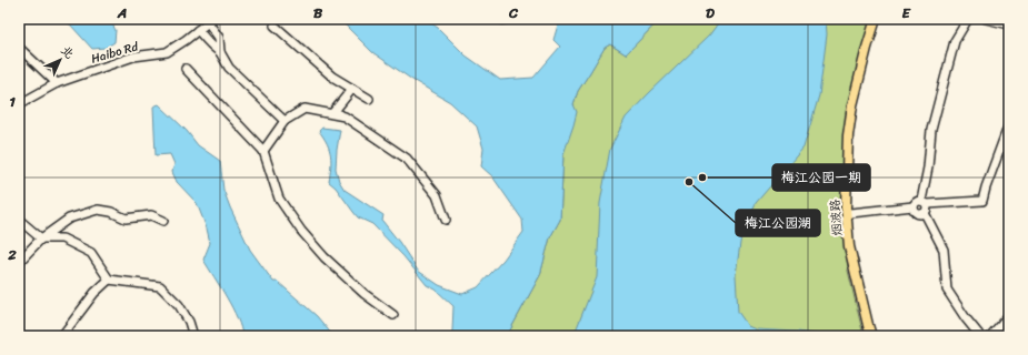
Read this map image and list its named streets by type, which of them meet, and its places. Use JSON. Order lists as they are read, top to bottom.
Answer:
{
  "streets": {
    "main road": ["烟波路"],
    "street": ["Haibo Rd"]
  },
  "places": ["梅江公园一期", "梅江公园湖"],
  "north": "top right",
  "grid": {
    "columns": [
      "A",
      "B",
      "C",
      "D",
      "E"
    ],
    "rows": ["1", "2"]
  }
}
